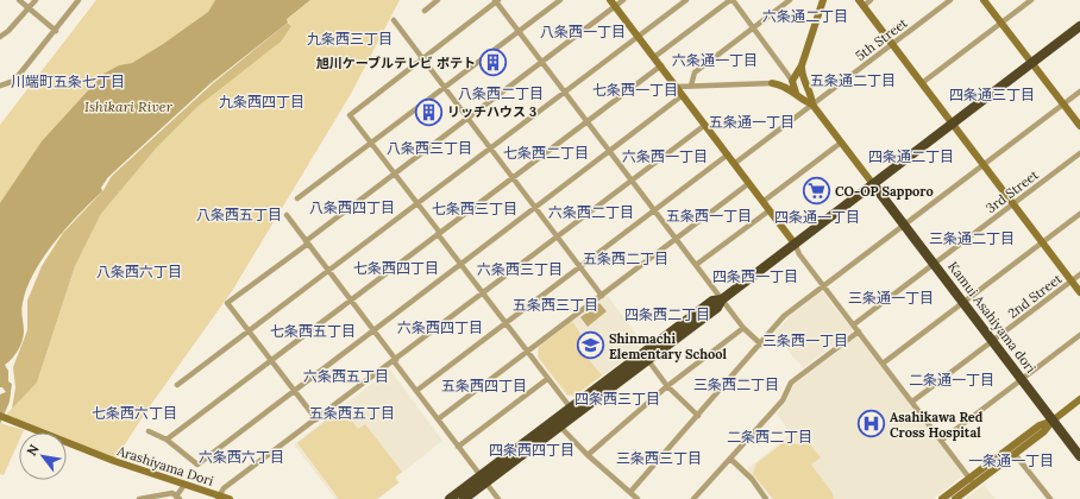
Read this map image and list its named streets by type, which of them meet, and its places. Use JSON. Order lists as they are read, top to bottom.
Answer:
{
  "streets": {
    "highway": ["Kamui Asahiyama dori"],
    "street": [
      "5th Street",
      "3rd Street",
      "2nd Street",
      "Arashiyama Dori"
    ]
  },
  "crossings": [
    ["5th Street", "Kamui Asahiyama dori"],
    ["3rd Street", "Kamui Asahiyama dori"],
    ["2nd Street", "Kamui Asahiyama dori"]
  ],
  "districts": [
    "六条通二丁目",
    "八条西一丁目",
    "九条西三丁目",
    "六条通一丁目",
    "五条通二丁目",
    "川端町五条七丁目",
    "七条西一丁目",
    "八条西二丁目",
    "四条通三丁目",
    "九条西四丁目",
    "五条通一丁目",
    "八条西三丁目",
    "七条西二丁目",
    "六条西一丁目",
    "四条通二丁目",
    "八条西四丁目",
    "七条西三丁目",
    "六条西二丁目",
    "八条西五丁目",
    "五条西一丁目",
    "四条通一丁目",
    "三条通二丁目",
    "五条西二丁目",
    "七条西四丁目",
    "六条西三丁目",
    "八条西六丁目",
    "四条西一丁目",
    "三条通一丁目",
    "五条西三丁目",
    "四条西二丁目",
    "六条西四丁目",
    "七条西五丁目",
    "三条西一丁目",
    "六条西五丁目",
    "二条通一丁目",
    "三条西二丁目",
    "五条西四丁目",
    "四条西三丁目",
    "七条西六丁目",
    "五条西五丁目",
    "二条西二丁目",
    "四条西四丁目",
    "六条西六丁目",
    "三条西三丁目",
    "一条通一丁目"
  ],
  "water": ["Ishikari River"],
  "places": {
    "building": ["旭川ケーブルテレビ ポテト", "リッチハウス 3"],
    "supermarket": ["CO-OP Sapporo"],
    "school or university": ["Shinmachi Elementary School"],
    "hospital": ["Asahikawa Red Cross Hospital"]
  },
  "north": "top left"
}
